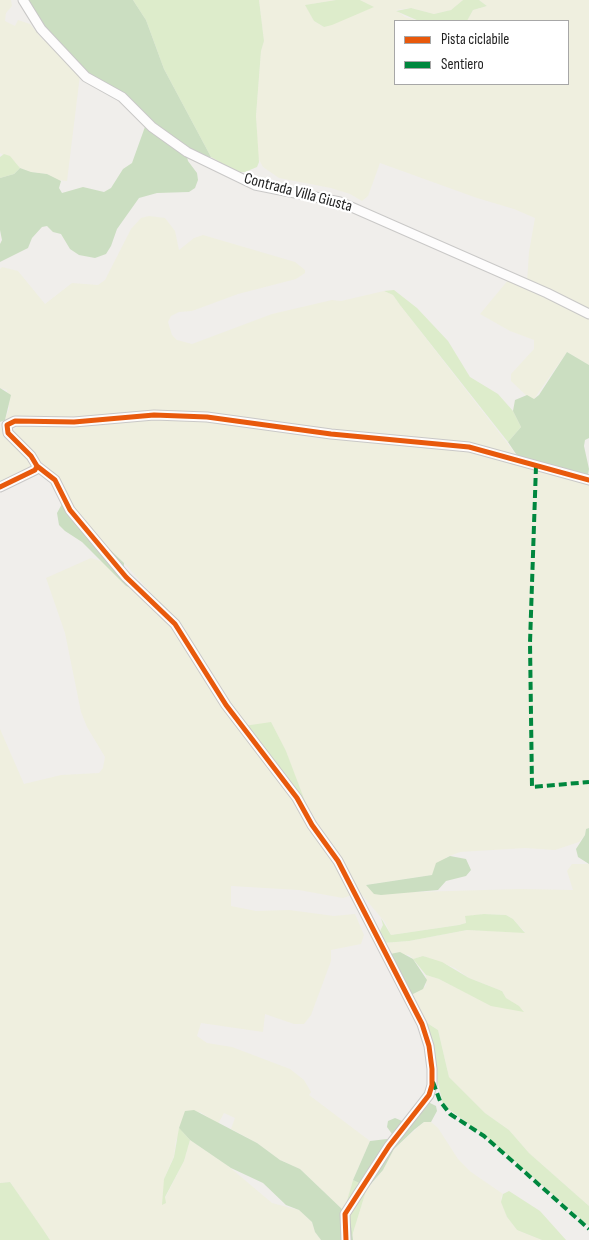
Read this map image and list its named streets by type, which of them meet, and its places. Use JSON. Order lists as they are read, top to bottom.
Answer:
{
  "streets": {
    "street": ["Contrada Villa Giusta"]
  },
  "legend": ["Pista ciclabile", "Sentiero"]
}
